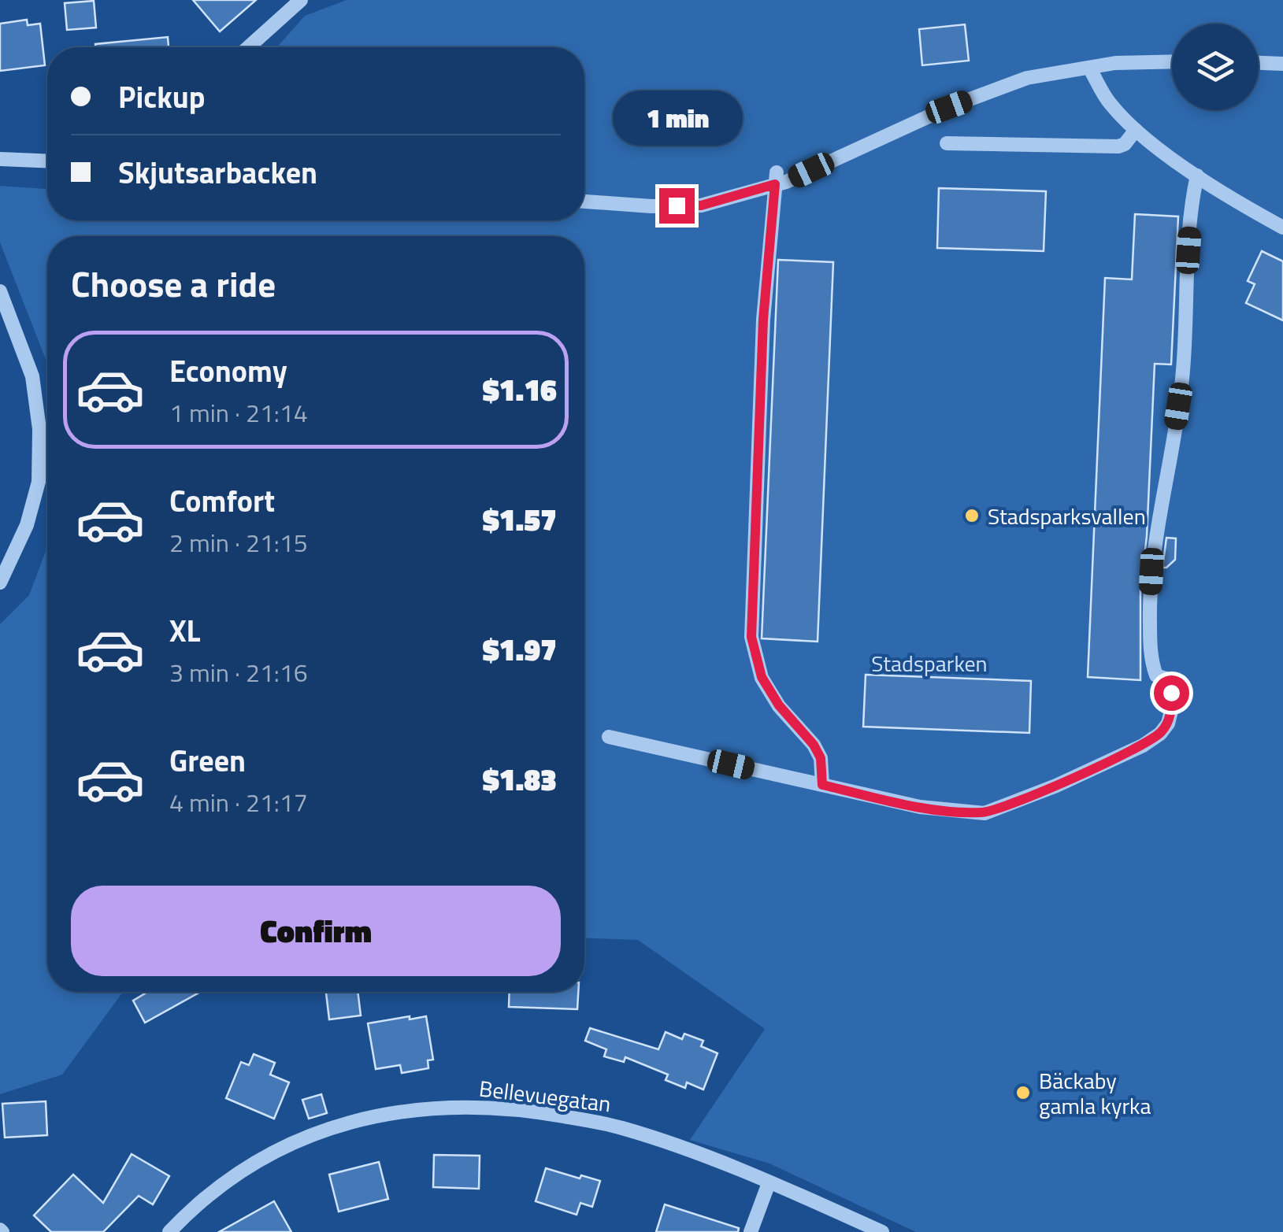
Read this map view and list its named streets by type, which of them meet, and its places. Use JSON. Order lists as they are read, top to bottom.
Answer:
{
  "streets": {
    "street": ["Bellevuegatan"]
  },
  "parks": ["Stadsparken"],
  "places": ["Stadsparksvallen", "Bäckaby gamla kyrka"],
  "page": {
    "banner": ["Pickup", "Skjutsarbacken"],
    "bubble": "1 min",
    "heading": "Choose a ride",
    "list": [
      {
        "name": "Economy",
        "note": "1 min · 21:14",
        "value": "$1.16"
      },
      {
        "name": "Comfort",
        "note": "2 min · 21:15",
        "value": "$1.57"
      },
      {
        "name": "XL",
        "note": "3 min · 21:16",
        "value": "$1.97"
      },
      {
        "name": "Green",
        "note": "4 min · 21:17",
        "value": "$1.83"
      }
    ],
    "buttons": "Confirm"
  }
}
